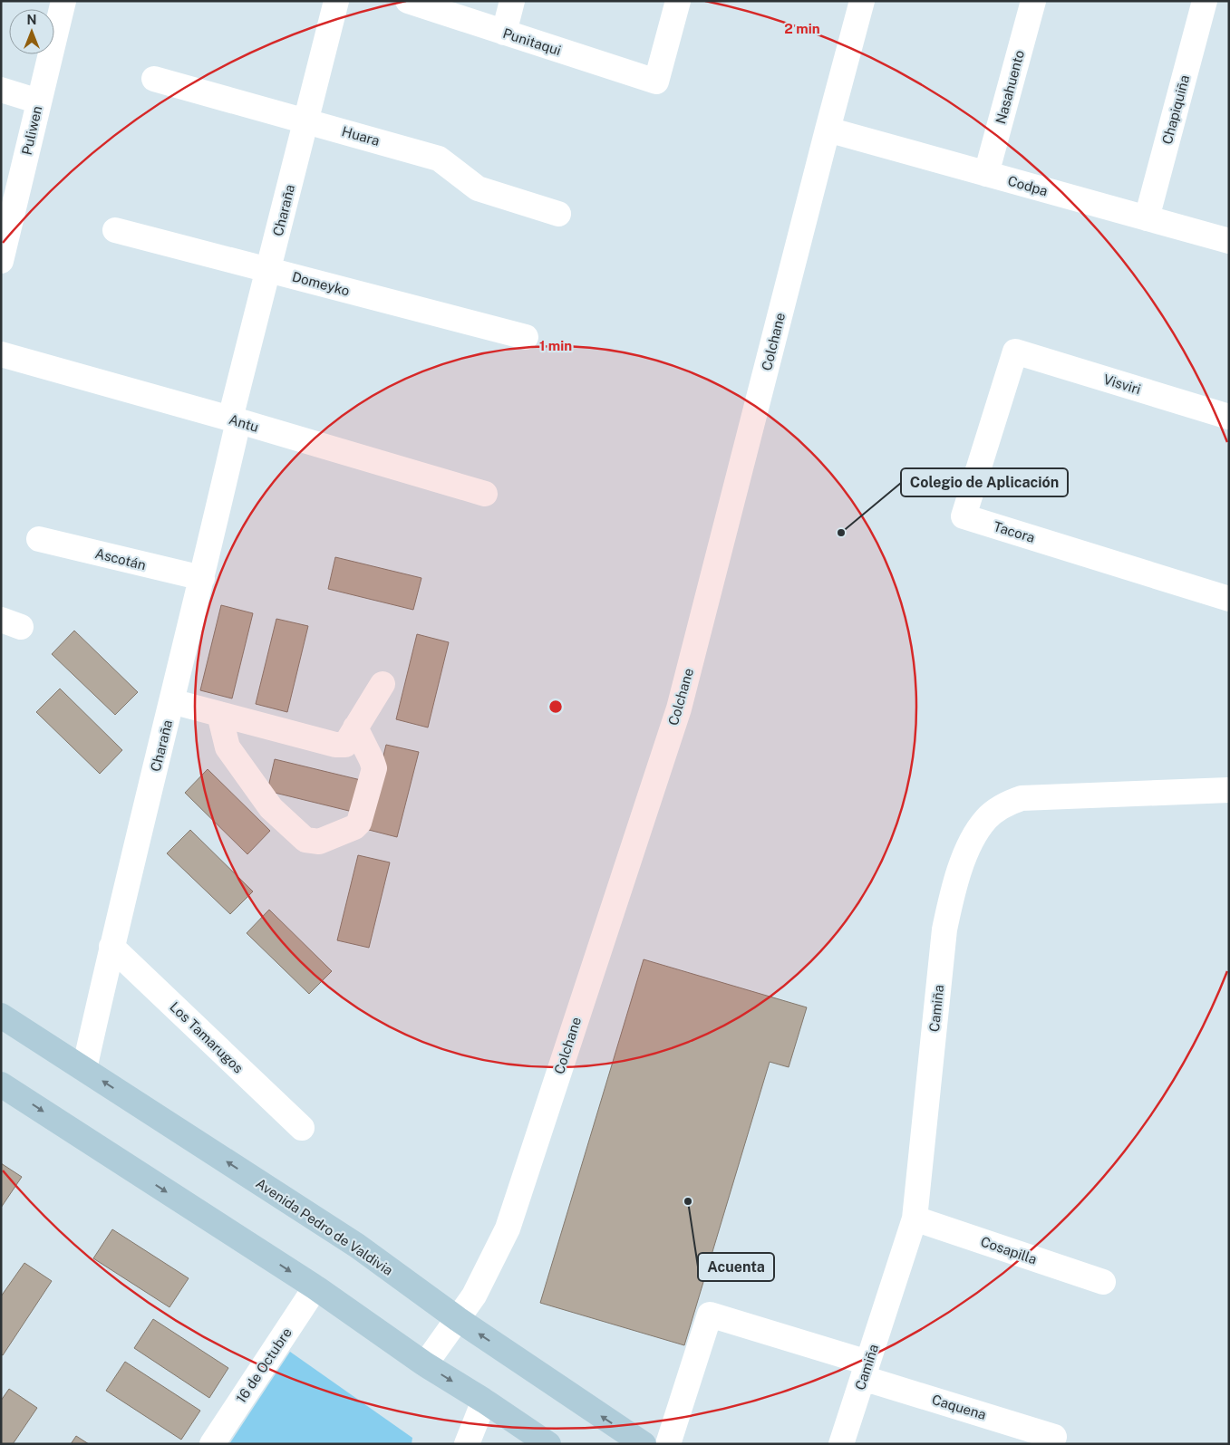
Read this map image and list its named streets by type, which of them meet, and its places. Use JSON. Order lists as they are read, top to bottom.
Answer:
{
  "streets": {
    "main road": ["Avenida Pedro de Valdivia"],
    "street": [
      "Punitaqui",
      "Nasahuento",
      "Chapiquiña",
      "Puliwen",
      "Huara",
      "Codpa",
      "Charaña",
      "Domeyko",
      "Colchane",
      "Visviri",
      "Antu",
      "Tacora",
      "Ascotán",
      "Camiña",
      "Los Tamarugos",
      "Cosapilla",
      "16 de Octubre",
      "Caquena"
    ]
  },
  "crossings": [
    ["Nasahuento", "Codpa"],
    ["Chapiquiña", "Codpa"],
    ["Huara", "Charaña"],
    ["Codpa", "Colchane"],
    ["Charaña", "Domeyko"],
    ["Charaña", "Antu"],
    ["Charaña", "Ascotán"],
    ["Charaña", "Los Tamarugos"],
    ["Charaña", "Avenida Pedro de Valdivia"],
    ["Colchane", "Avenida Pedro de Valdivia"],
    ["Visviri", "Tacora"],
    ["Camiña", "Cosapilla"],
    ["Camiña", "Caquena"]
  ],
  "places": ["Colegio de Aplicación", "Acuenta"],
  "north": "top",
  "rings": ["2 min", "1 min"]
}
